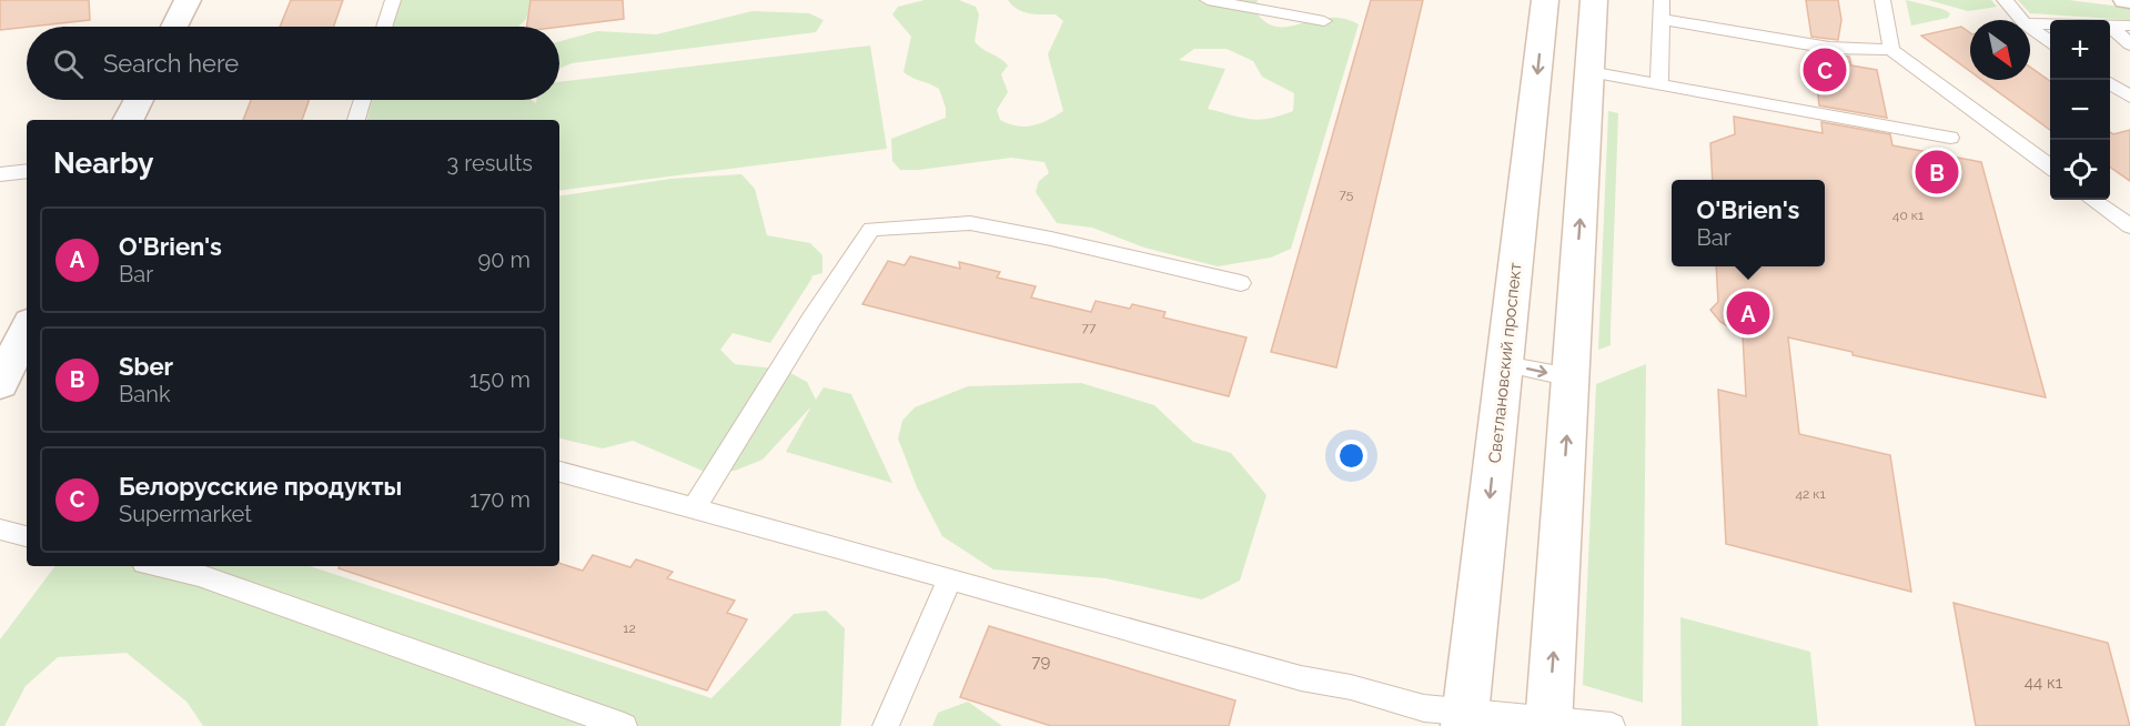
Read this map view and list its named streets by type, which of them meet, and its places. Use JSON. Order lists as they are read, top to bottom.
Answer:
{
  "streets": {
    "main road": ["Светлановский проспект"]
  },
  "house_numbers": [
    "75",
    "40 к1",
    "77",
    "42 к1",
    "12",
    "79",
    "44 к1"
  ],
  "north": "bottom right",
  "page": {
    "map_buttons": ["+", "−"],
    "search": "Search here",
    "pins": ["C", "B", "A"],
    "heading": ["Nearby", "3 results"],
    "popup": ["O'Brien's", "Bar"],
    "list": [
      {
        "mark": "A",
        "name": "O'Brien's",
        "note": "Bar",
        "value": "90 m"
      },
      {
        "mark": "B",
        "name": "Sber",
        "note": "Bank",
        "value": "150 m"
      },
      {
        "mark": "C",
        "name": "Белорусские продукты",
        "note": "Supermarket",
        "value": "170 m"
      }
    ]
  }
}
